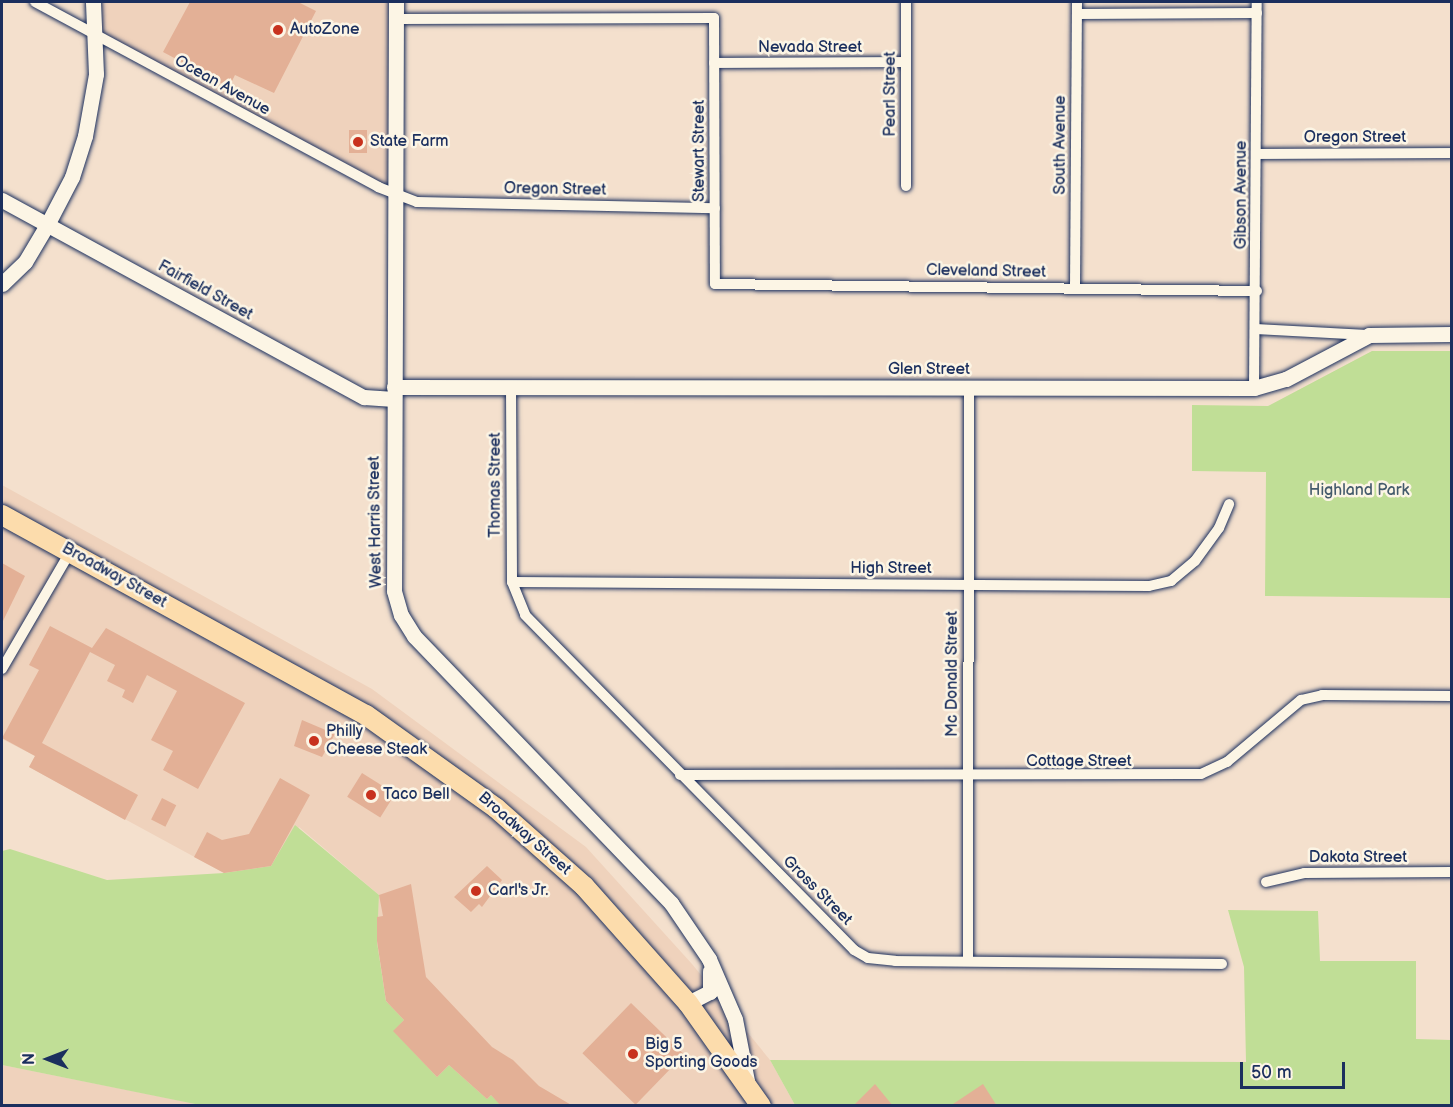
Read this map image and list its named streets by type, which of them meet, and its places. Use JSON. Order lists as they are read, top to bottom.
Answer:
{
  "streets": {
    "highway": ["Broadway Street"],
    "main road": ["Fairfield Street", "Glen Street", "West Harris Street"],
    "street": [
      "Nevada Street",
      "Ocean Avenue",
      "Pearl Street",
      "Oregon Street",
      "South Avenue",
      "Stewart Street",
      "Gibson Avenue",
      "Cleveland Street",
      "Thomas Street",
      "High Street",
      "Mc Donald Street",
      "Cottage Street",
      "Dakota Street",
      "Gross Street"
    ]
  },
  "crossings": [
    ["Nevada Street", "Pearl Street"],
    ["Nevada Street", "Stewart Street"],
    ["Ocean Avenue", "Oregon Street"],
    ["Ocean Avenue", "West Harris Street"],
    ["Oregon Street", "Stewart Street"],
    ["Oregon Street", "Gibson Avenue"],
    ["Oregon Street", "West Harris Street"],
    ["South Avenue", "Cleveland Street"],
    ["Stewart Street", "Cleveland Street"],
    ["Stewart Street", "West Harris Street"],
    ["Gibson Avenue", "Cleveland Street"],
    ["Gibson Avenue", "Glen Street"],
    ["Fairfield Street", "Glen Street"],
    ["Fairfield Street", "West Harris Street"],
    ["Glen Street", "Thomas Street"],
    ["Glen Street", "West Harris Street"],
    ["Glen Street", "Mc Donald Street"],
    ["Thomas Street", "High Street"],
    ["Thomas Street", "Gross Street"],
    ["West Harris Street", "Broadway Street"],
    ["High Street", "Mc Donald Street"],
    ["High Street", "Gross Street"],
    ["Mc Donald Street", "Cottage Street"],
    ["Mc Donald Street", "Gross Street"],
    ["Cottage Street", "Gross Street"]
  ],
  "parks": ["Highland Park"],
  "places": [
    "AutoZone",
    "State Farm",
    "Philly Cheese Steak",
    "Taco Bell",
    "Carl's Jr.",
    "Big 5 Sporting Goods"
  ],
  "scale_bar": "50 m",
  "north": "left"
}
